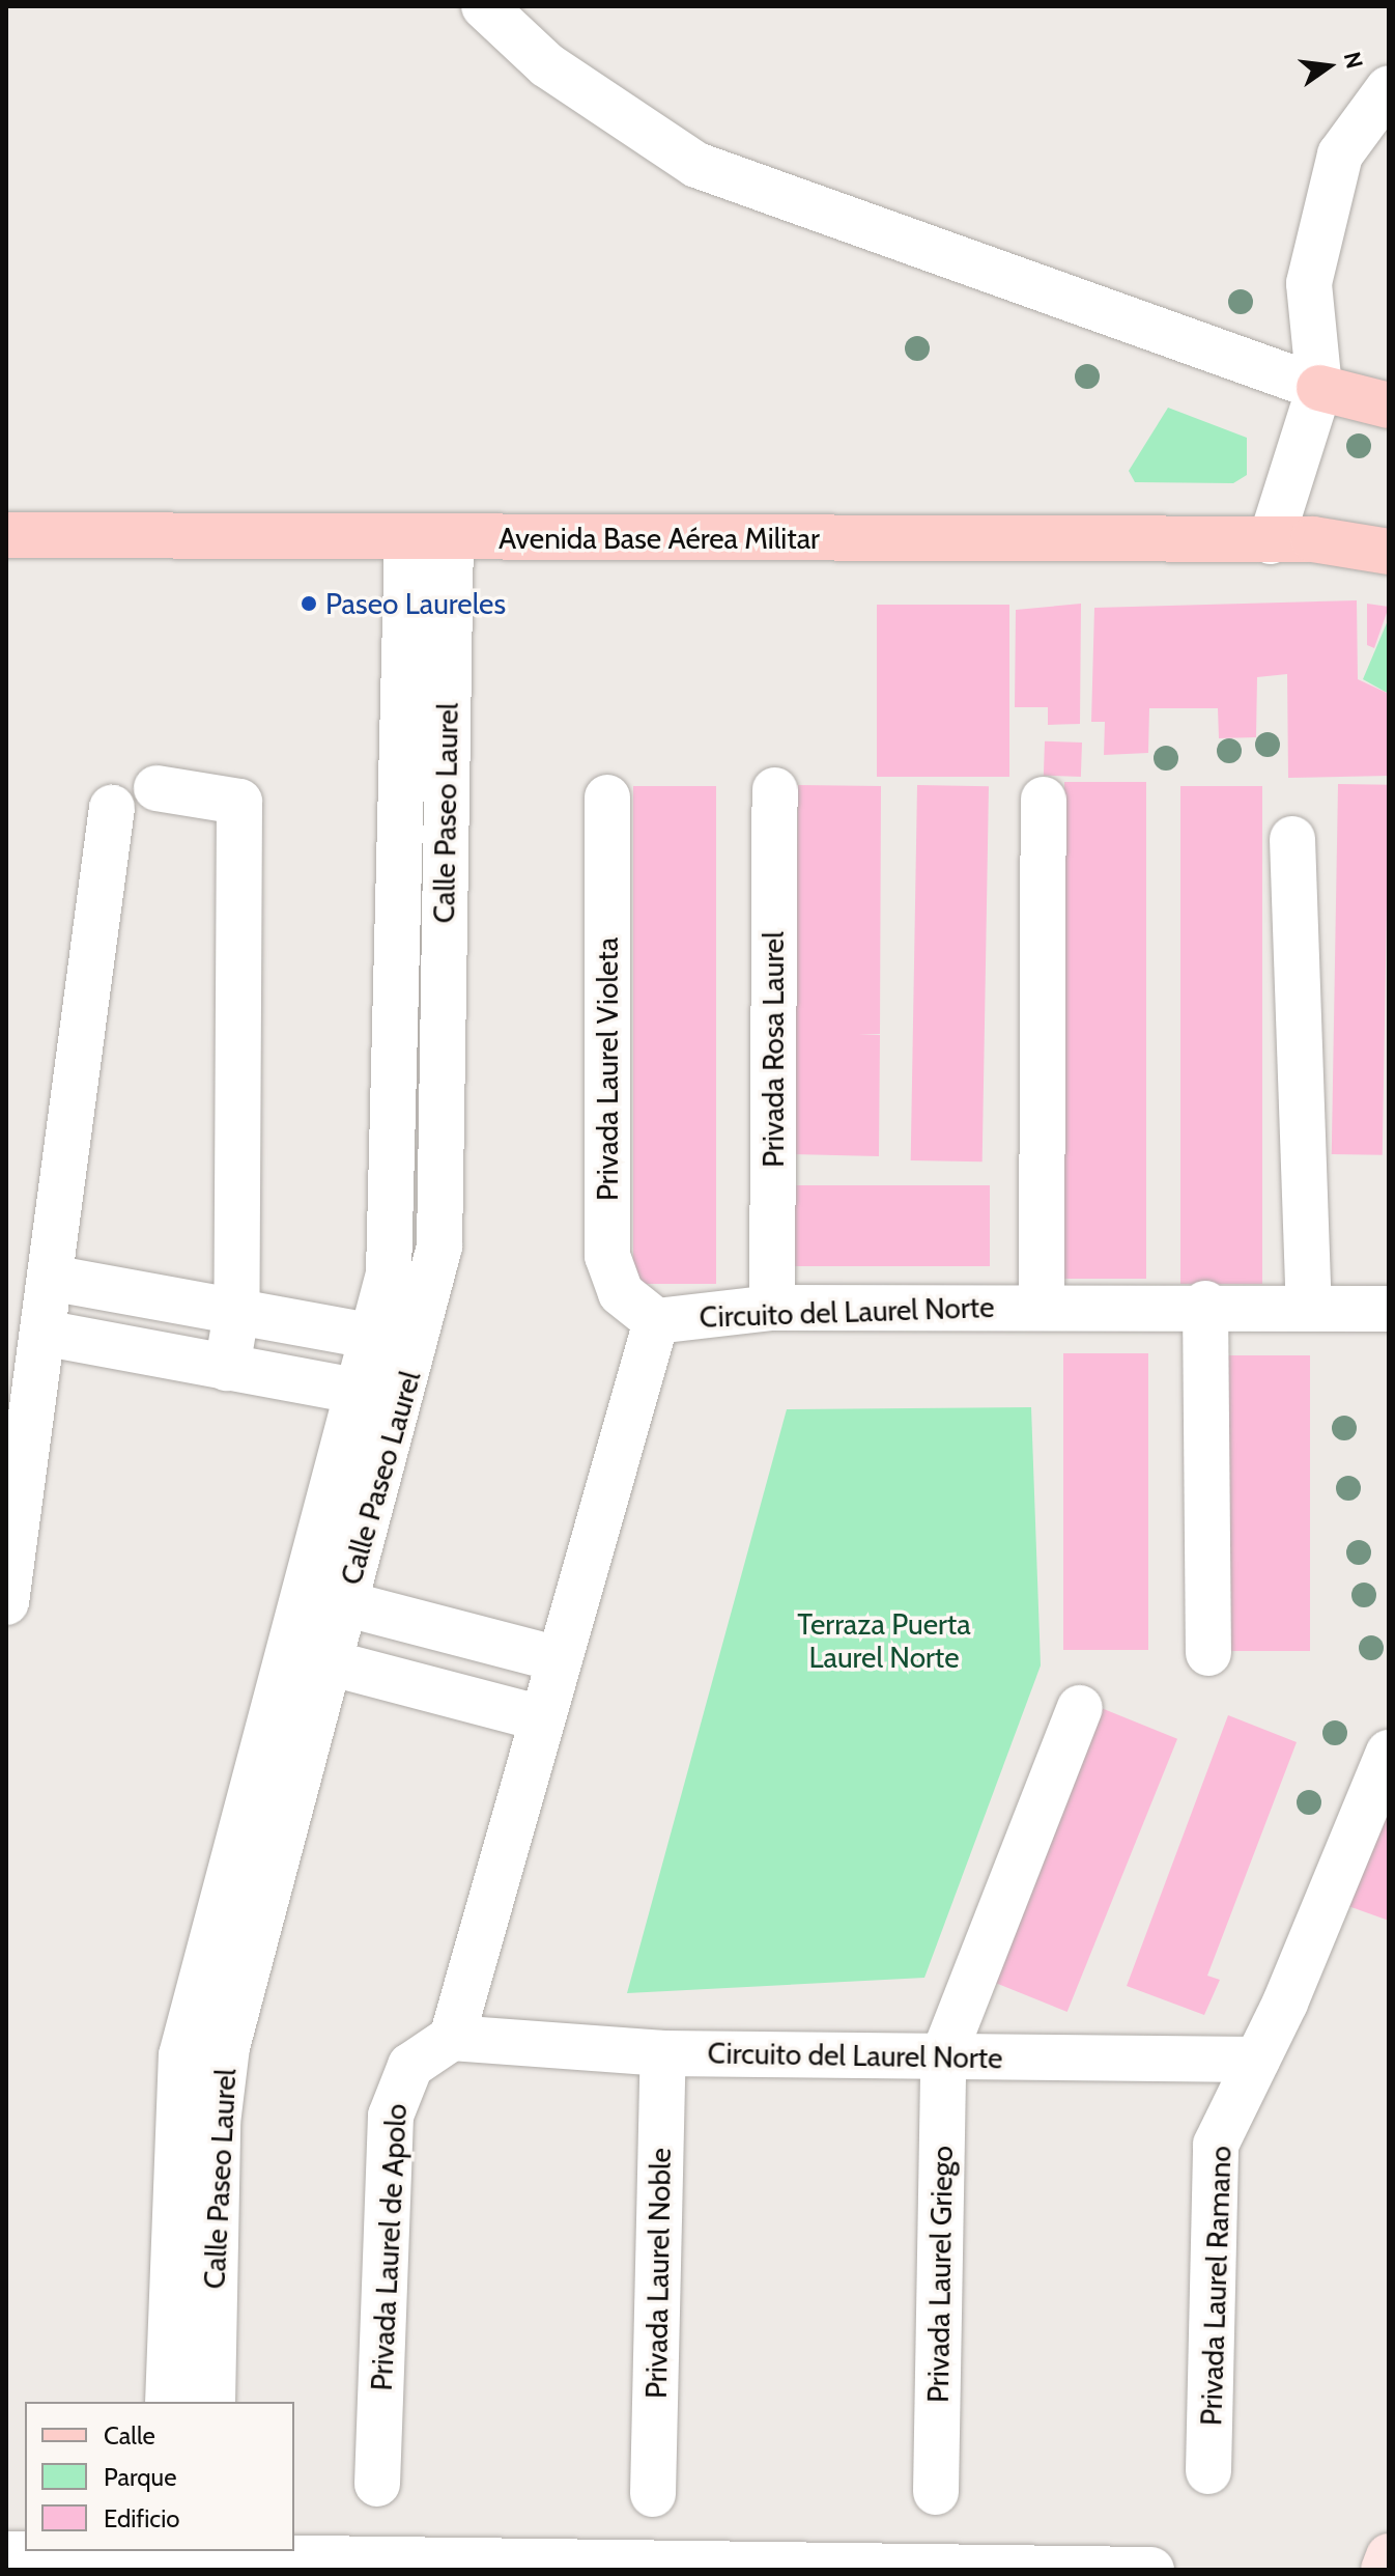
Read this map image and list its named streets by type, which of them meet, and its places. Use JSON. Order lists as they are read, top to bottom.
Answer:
{
  "streets": {
    "main road": ["Avenida Base Aérea Militar"],
    "street": [
      "Calle Paseo Laurel",
      "Privada Rosa Laurel",
      "Privada Laurel Violeta",
      "Circuito del Laurel Norte",
      "Privada Laurel de Apolo",
      "Privada Laurel Noble",
      "Privada Laurel Griego",
      "Privada Laurel Ramano"
    ]
  },
  "crossings": [
    ["Avenida Base Aérea Militar", "Calle Paseo Laurel"],
    ["Privada Rosa Laurel", "Circuito del Laurel Norte"],
    ["Privada Laurel Violeta", "Circuito del Laurel Norte"],
    ["Circuito del Laurel Norte", "Privada Laurel de Apolo"],
    ["Circuito del Laurel Norte", "Privada Laurel Noble"],
    ["Circuito del Laurel Norte", "Privada Laurel Griego"],
    ["Circuito del Laurel Norte", "Privada Laurel Ramano"]
  ],
  "parks": ["Terraza Puerta Laurel Norte"],
  "places": ["Paseo Laureles"],
  "legend": ["Calle", "Parque", "Edificio"],
  "north": "right"
}
